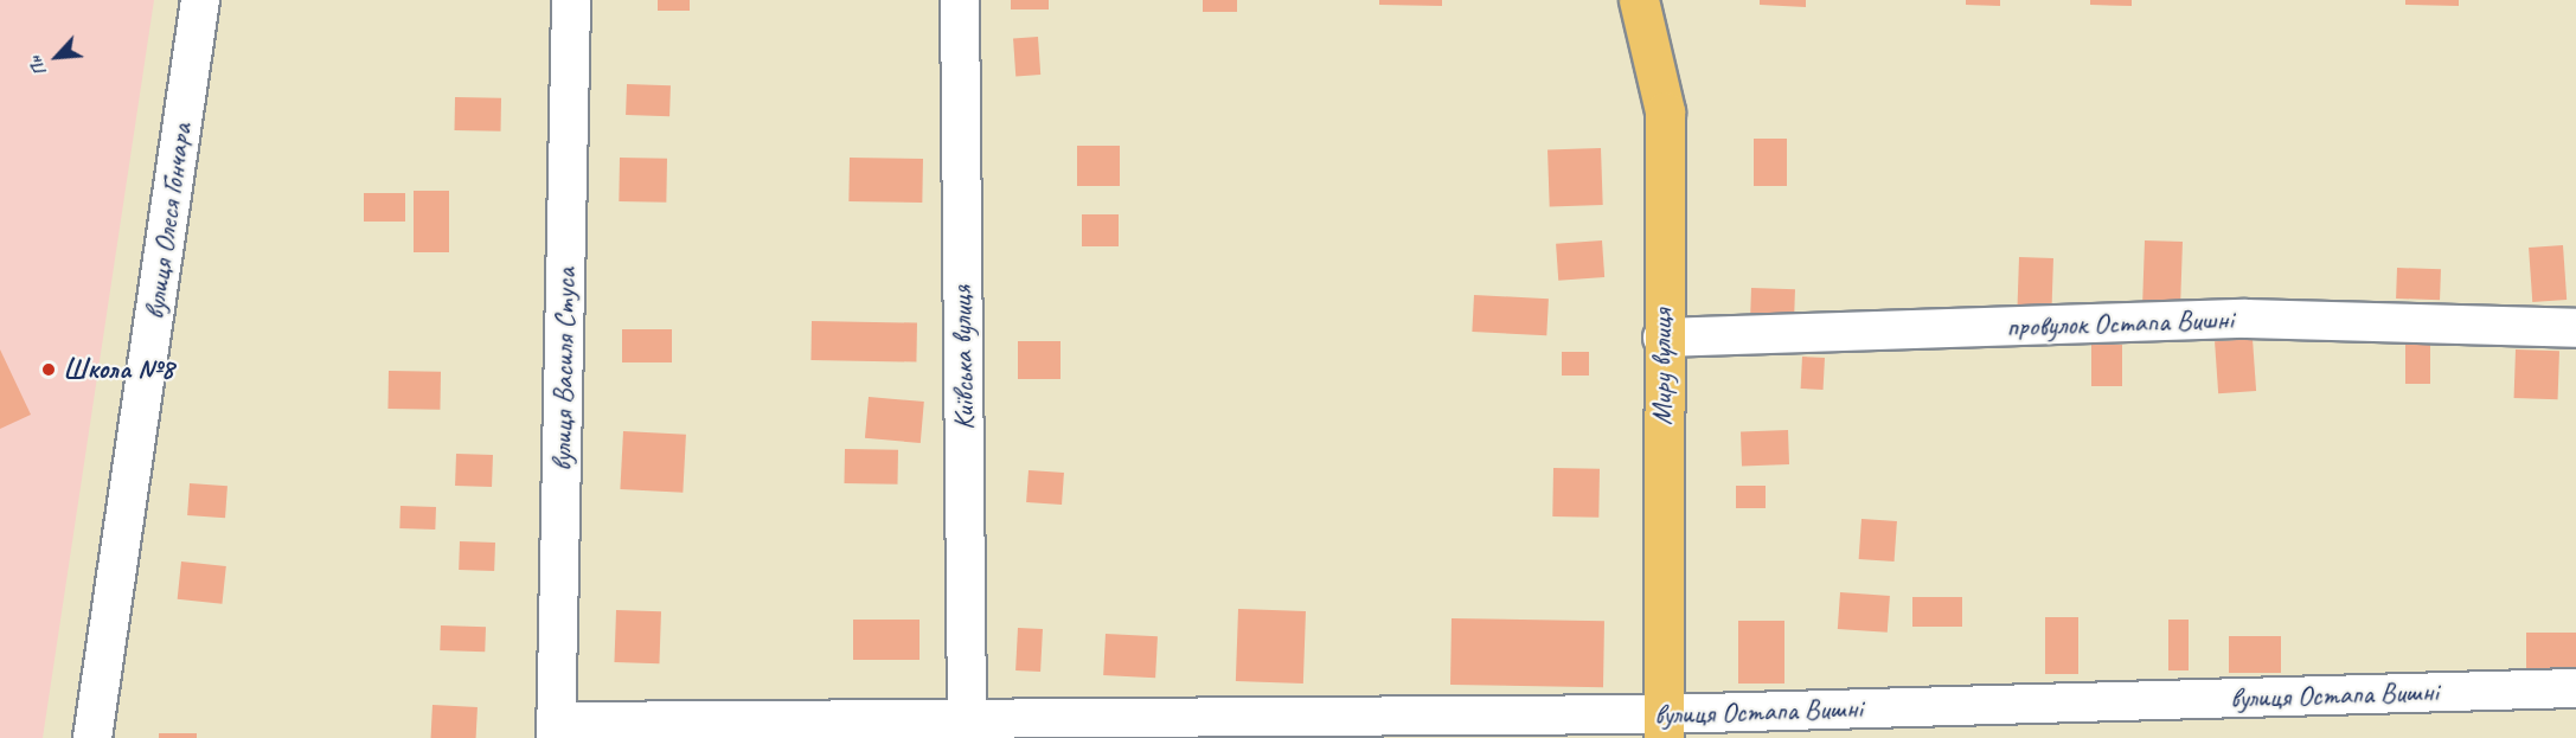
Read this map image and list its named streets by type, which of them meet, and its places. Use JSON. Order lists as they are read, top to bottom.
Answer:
{
  "streets": {
    "main road": ["Миру вулиця"],
    "street": [
      "вулиця Олеся Гончара",
      "провулок Остапа Вишні",
      "Київська вулиця",
      "вулиця Василя Стуса",
      "вулиця Остапа Вишні"
    ]
  },
  "crossings": [
    ["провулок Остапа Вишні", "Миру вулиця"],
    ["Київська вулиця", "вулиця Остапа Вишні"],
    ["Миру вулиця", "вулиця Остапа Вишні"],
    ["вулиця Василя Стуса", "вулиця Остапа Вишні"]
  ],
  "places": ["Школа №8"],
  "north": "bottom left"
}
